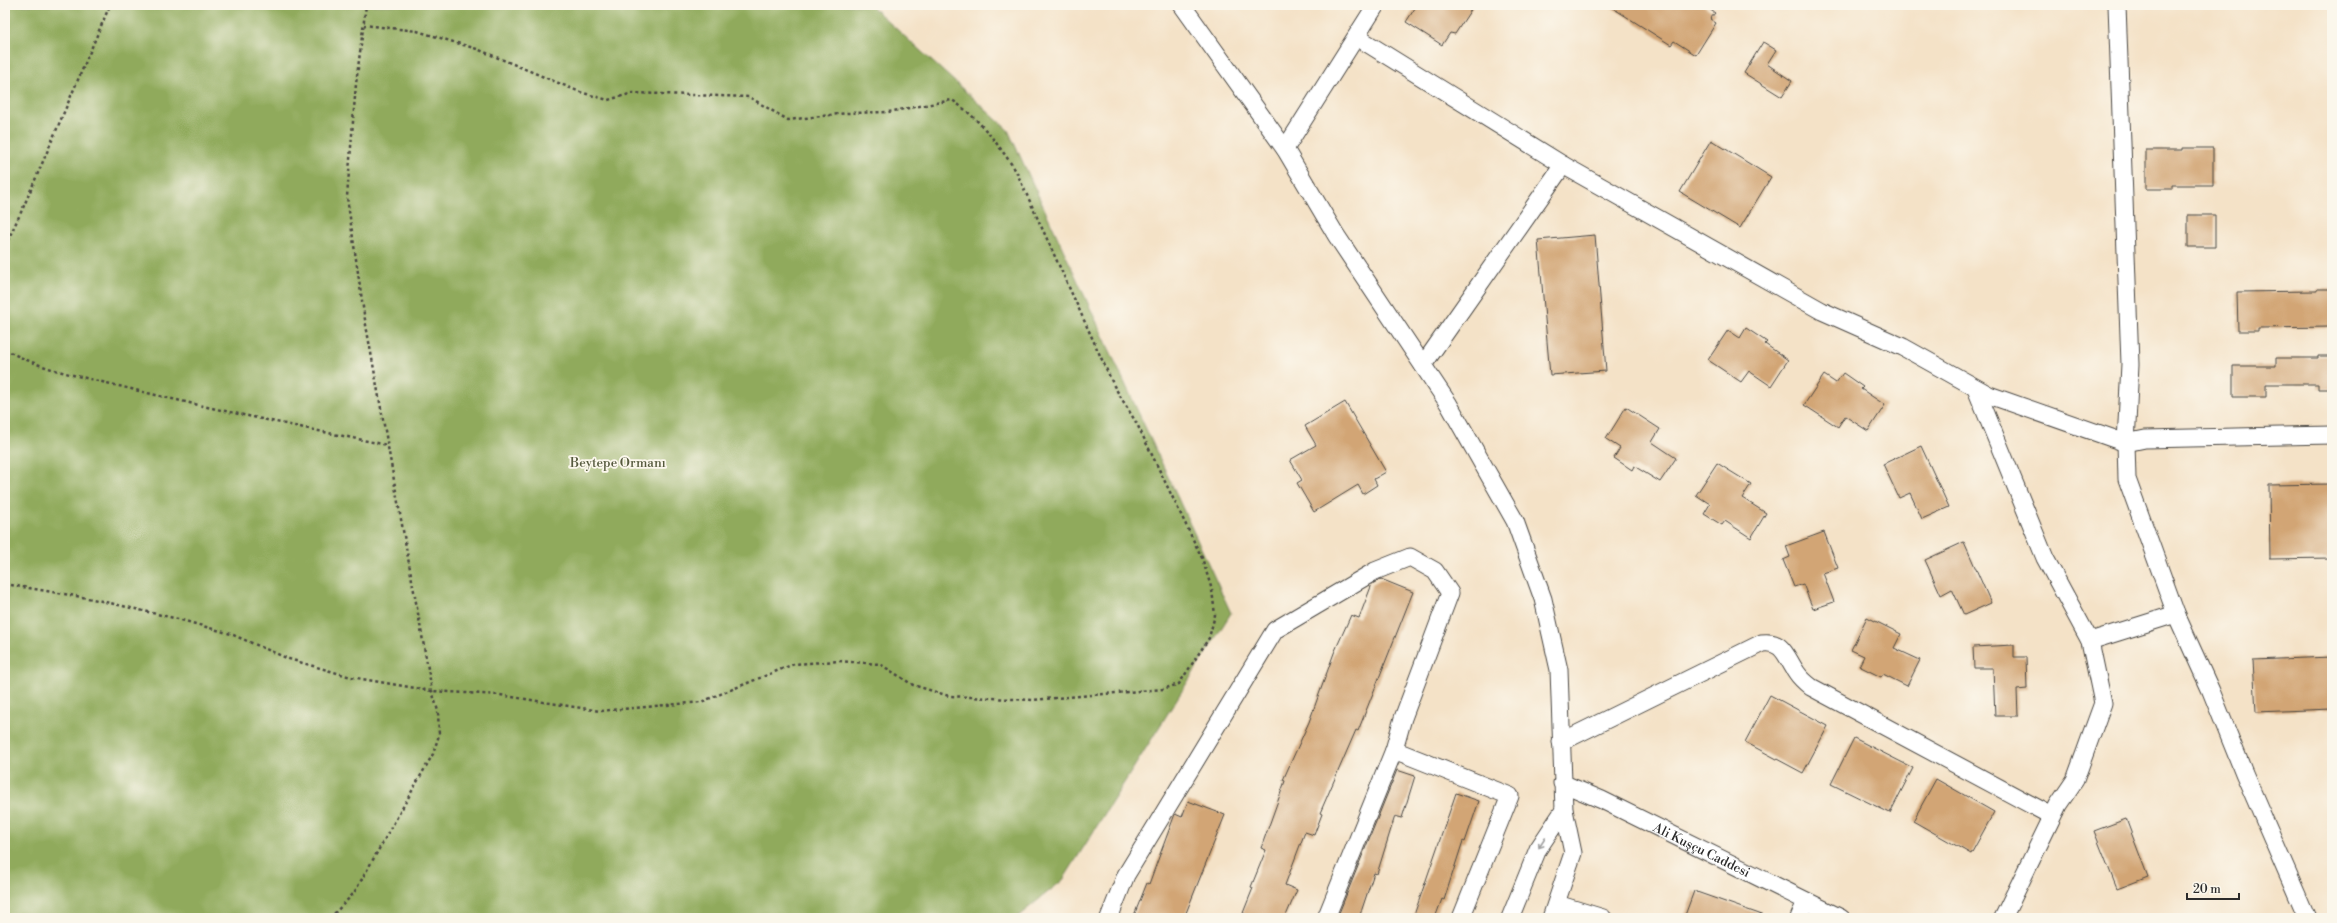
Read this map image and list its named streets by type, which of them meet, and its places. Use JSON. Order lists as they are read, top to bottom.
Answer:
{
  "streets": {
    "street": ["Ali Kuşçu Caddesi"]
  },
  "parks": ["Beytepe Ormanı"],
  "scale_bar": "20 m"
}
